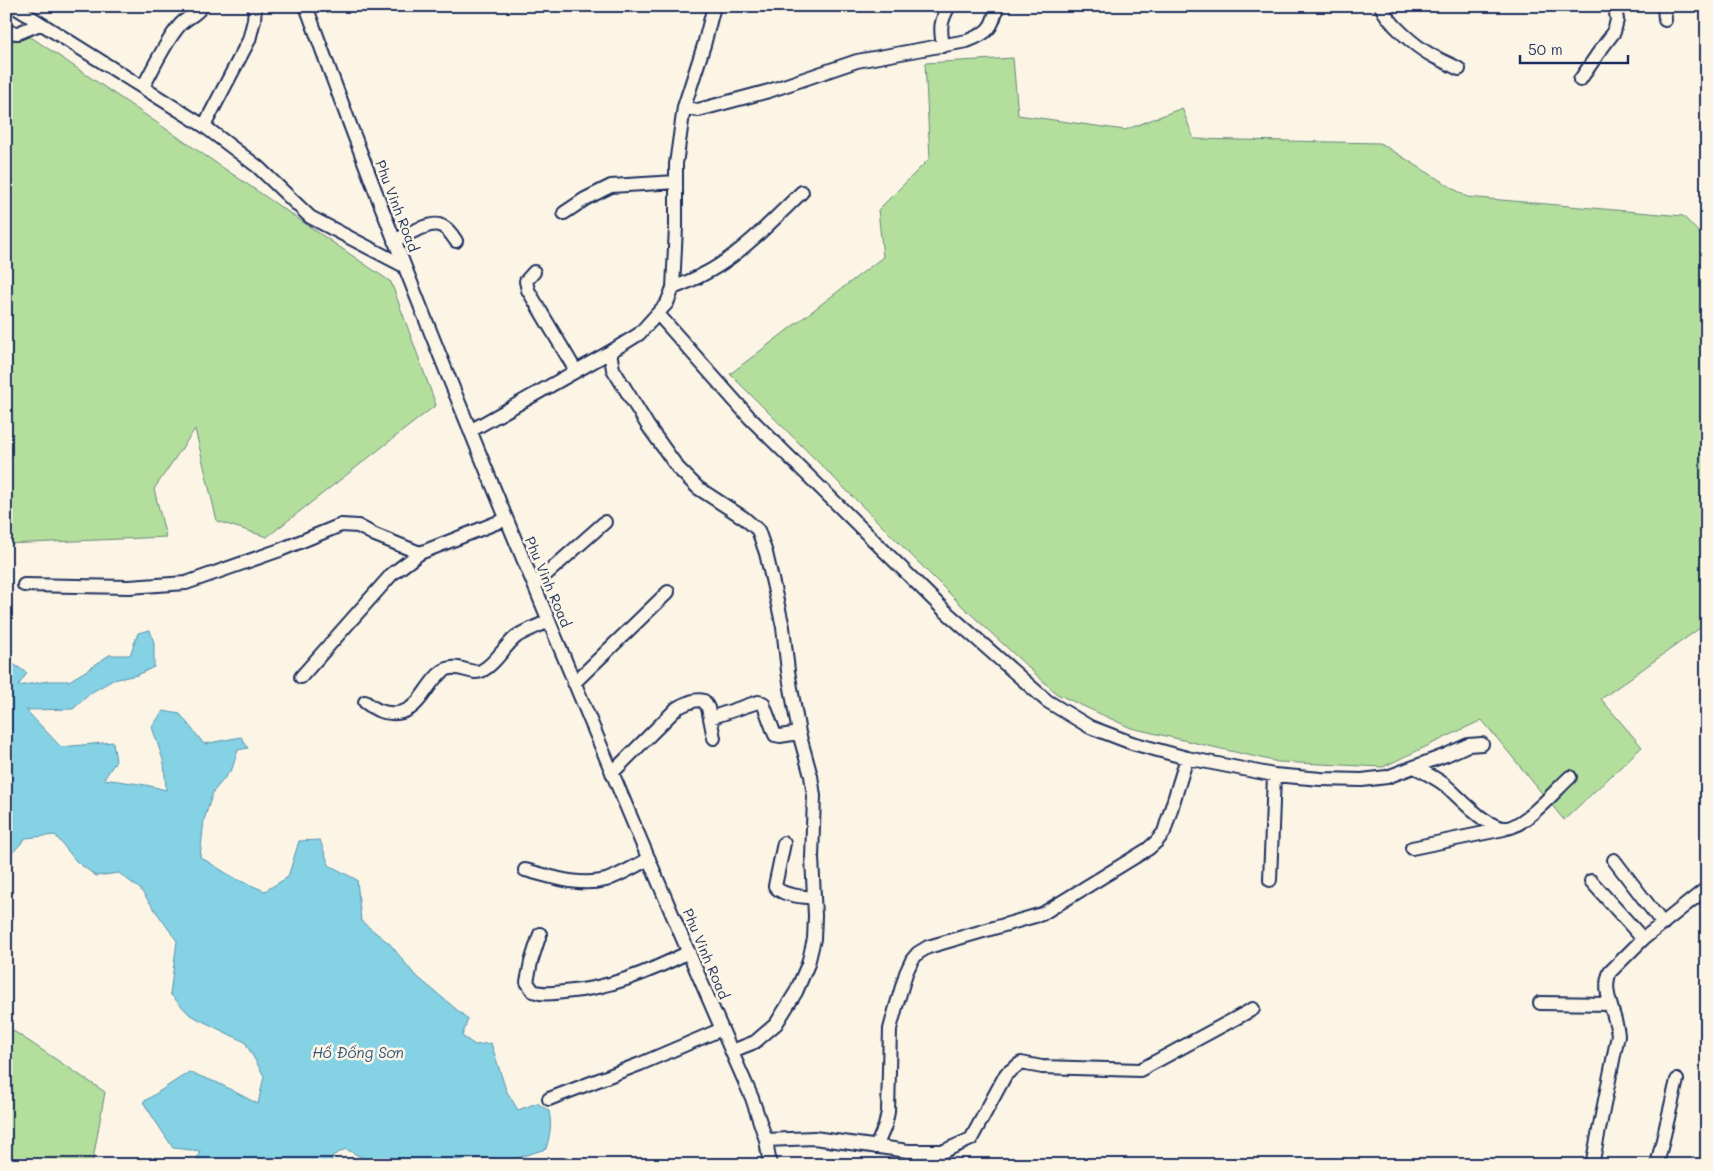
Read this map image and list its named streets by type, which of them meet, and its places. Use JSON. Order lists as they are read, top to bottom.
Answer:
{
  "streets": {
    "street": ["Phu Vinh Road"]
  },
  "water": ["Hồ Đồng Sơn"],
  "scale_bar": "50 m"
}
